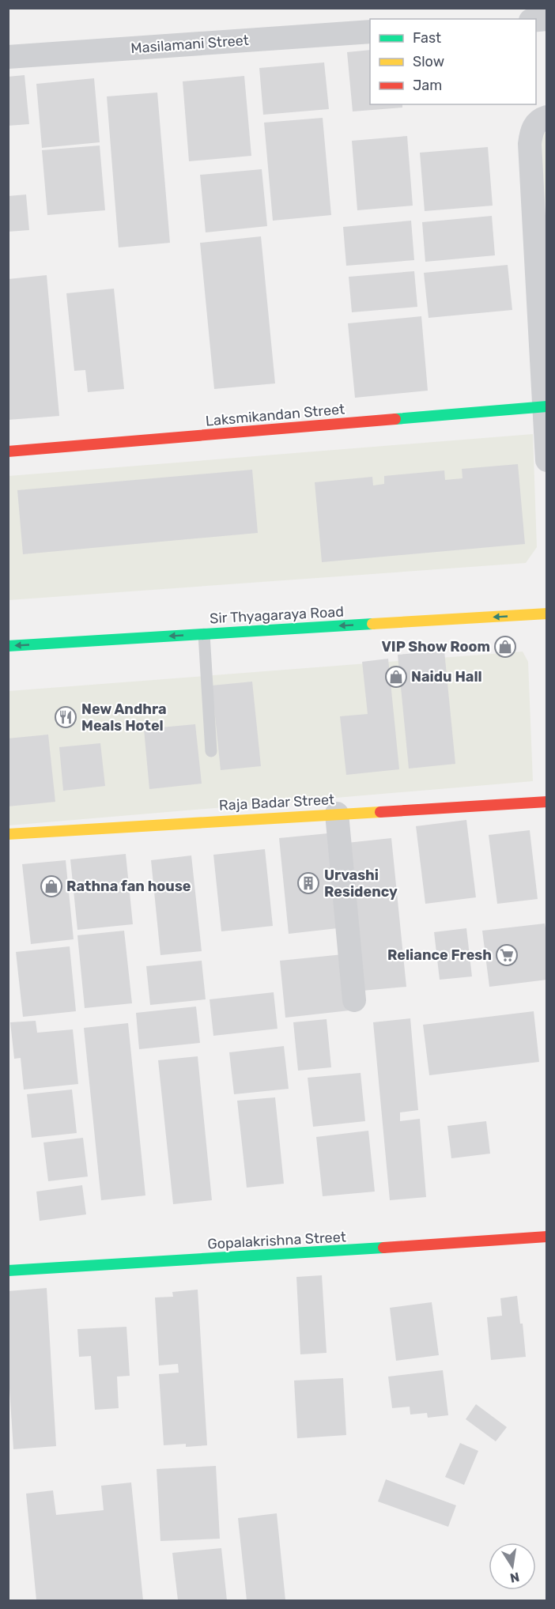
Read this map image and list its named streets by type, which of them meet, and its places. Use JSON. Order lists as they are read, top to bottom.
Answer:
{
  "streets": {
    "street": [
      "Masilamani Street",
      "Laksmikandan Street",
      "Sir Thyagaraya Road",
      "Raja Badar Street",
      "Gopalakrishna Street"
    ]
  },
  "one_way": ["Sir Thyagaraya Road"],
  "places": {
    "shop": ["VIP Show Room", "Naidu Hall", "Rathna fan house"],
    "restaurant": ["New Andhra Meals Hotel"],
    "building": ["Urvashi Residency"],
    "supermarket": ["Reliance Fresh"]
  },
  "legend": ["Fast", "Slow", "Jam"],
  "north": "bottom"
}
